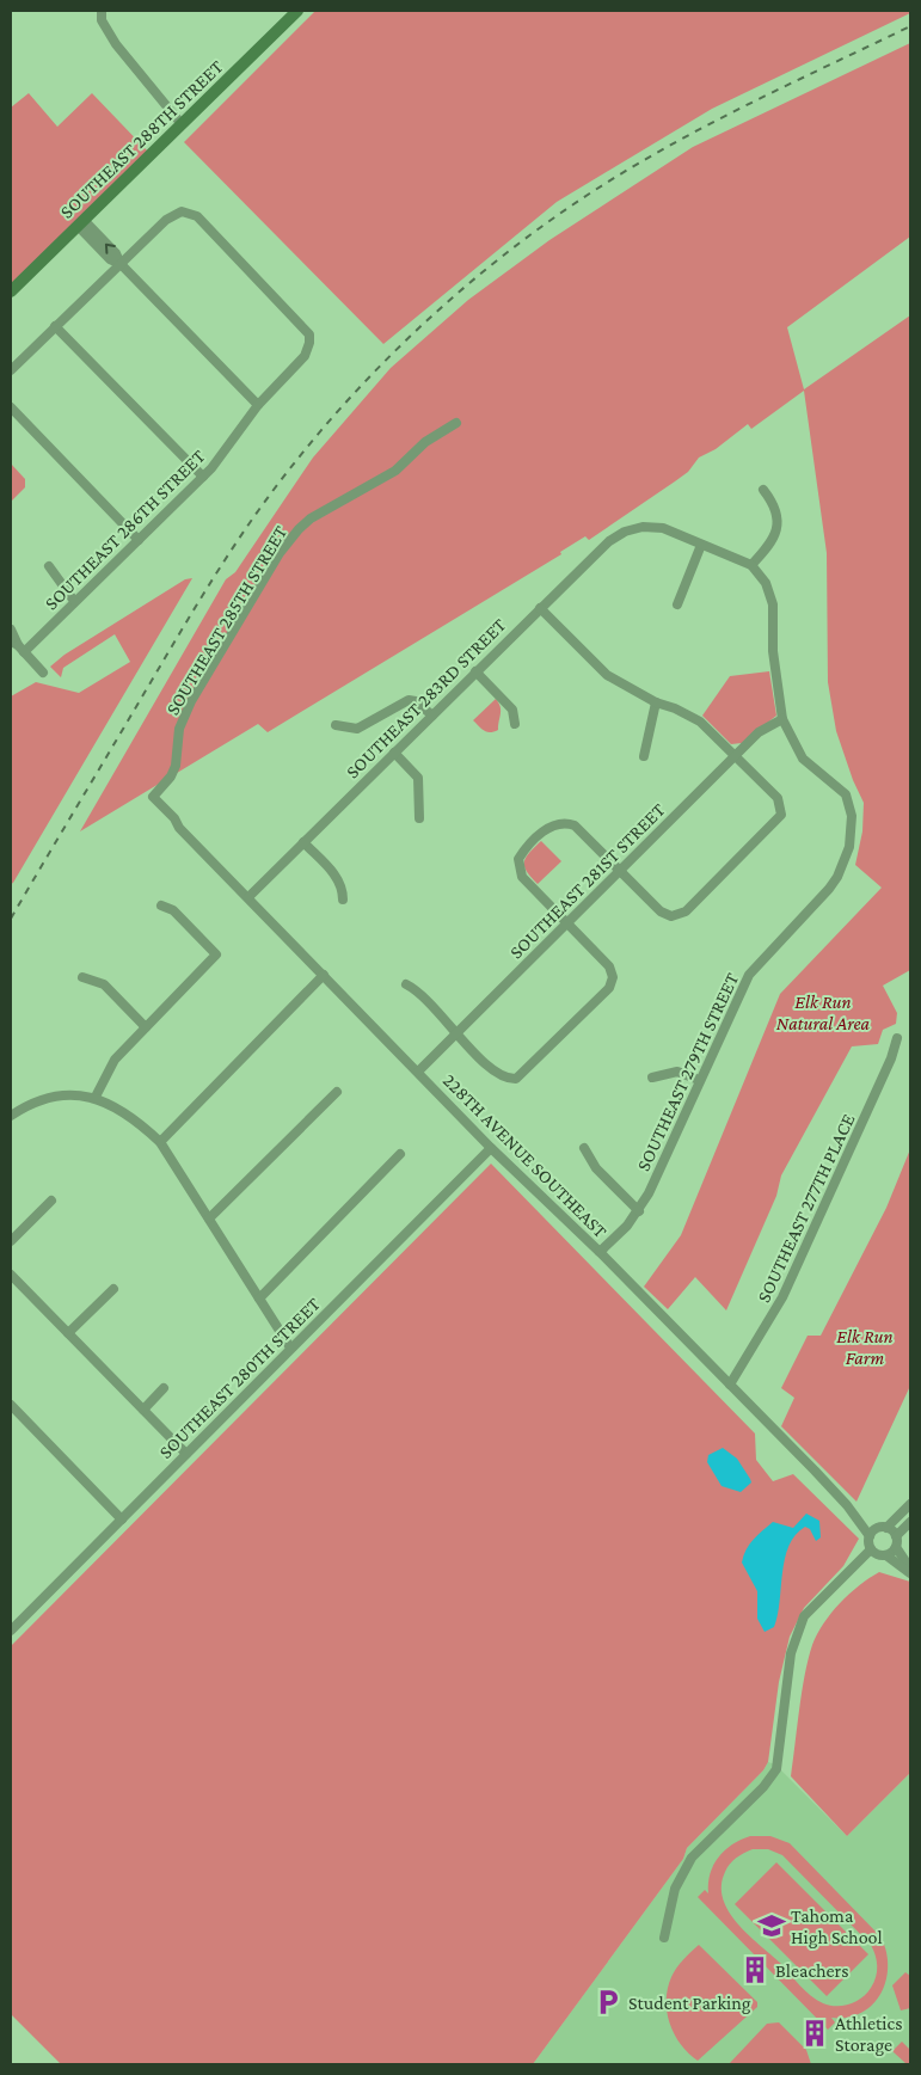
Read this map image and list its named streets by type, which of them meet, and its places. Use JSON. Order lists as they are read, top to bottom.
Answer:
{
  "streets": {
    "street": [
      "SOUTHEAST 288TH STREET",
      "SOUTHEAST 286TH STREET",
      "SOUTHEAST 285TH STREET",
      "SOUTHEAST 283RD STREET",
      "SOUTHEAST 281ST STREET",
      "SOUTHEAST 279TH STREET",
      "228TH AVENUE SOUTHEAST",
      "SOUTHEAST 277TH PLACE",
      "SOUTHEAST 280TH STREET"
    ]
  },
  "crossings": [
    ["SOUTHEAST 285TH STREET", "228TH AVENUE SOUTHEAST"],
    ["SOUTHEAST 283RD STREET", "228TH AVENUE SOUTHEAST"],
    ["SOUTHEAST 281ST STREET", "SOUTHEAST 279TH STREET"],
    ["SOUTHEAST 281ST STREET", "228TH AVENUE SOUTHEAST"],
    ["SOUTHEAST 279TH STREET", "228TH AVENUE SOUTHEAST"],
    ["228TH AVENUE SOUTHEAST", "SOUTHEAST 277TH PLACE"],
    ["228TH AVENUE SOUTHEAST", "SOUTHEAST 280TH STREET"]
  ],
  "parks": ["Elk Run Natural Area", "Elk Run Farm"],
  "places": {
    "school or university": ["Tahoma High School"],
    "building": ["Bleachers", "Athletics Storage"],
    "parking": ["Student Parking"]
  }
}
